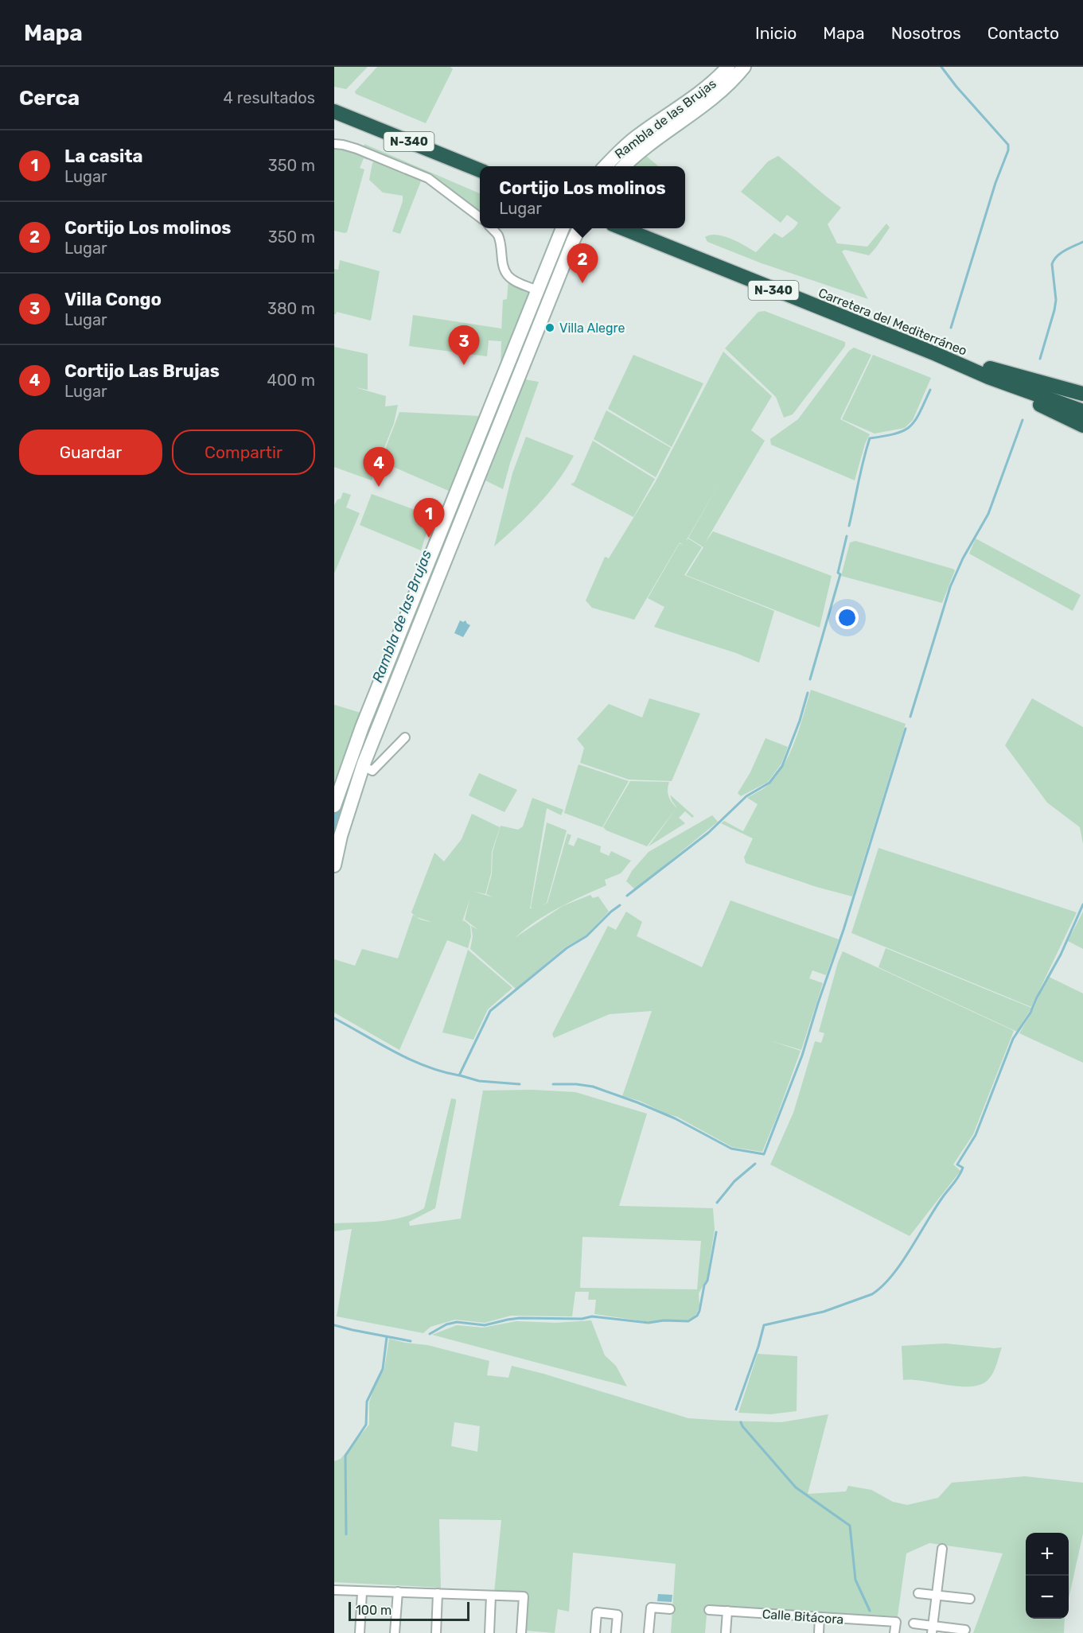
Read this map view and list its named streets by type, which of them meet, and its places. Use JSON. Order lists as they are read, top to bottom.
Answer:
{
  "streets": {
    "highway": ["N-340", "Carretera del Mediterráneo"],
    "street": ["Rambla de las Brujas", "Calle Bitácora"]
  },
  "water": ["Rambla de las Brujas"],
  "places": ["Villa Alegre"],
  "scale_bar": "100 m",
  "page": {
    "header": "Mapa",
    "nav": [
      "Inicio",
      "Mapa",
      "Nosotros",
      "Contacto"
    ],
    "heading": ["Cerca", "4 resultados"],
    "list": [
      {
        "mark": "1",
        "name": "La casita",
        "note": "Lugar",
        "value": "350 m"
      },
      {
        "mark": "2",
        "name": "Cortijo Los molinos",
        "note": "Lugar",
        "value": "350 m"
      },
      {
        "mark": "3",
        "name": "Villa Congo",
        "note": "Lugar",
        "value": "380 m"
      },
      {
        "mark": "4",
        "name": "Cortijo Las Brujas",
        "note": "Lugar",
        "value": "400 m"
      }
    ],
    "popup": ["Cortijo Los molinos", "Lugar"],
    "pins": [
      "2",
      "3",
      "4",
      "1"
    ],
    "buttons": ["Guardar", "Compartir"],
    "map_buttons": ["+", "−"],
    "scale": "100 m"
  }
}
